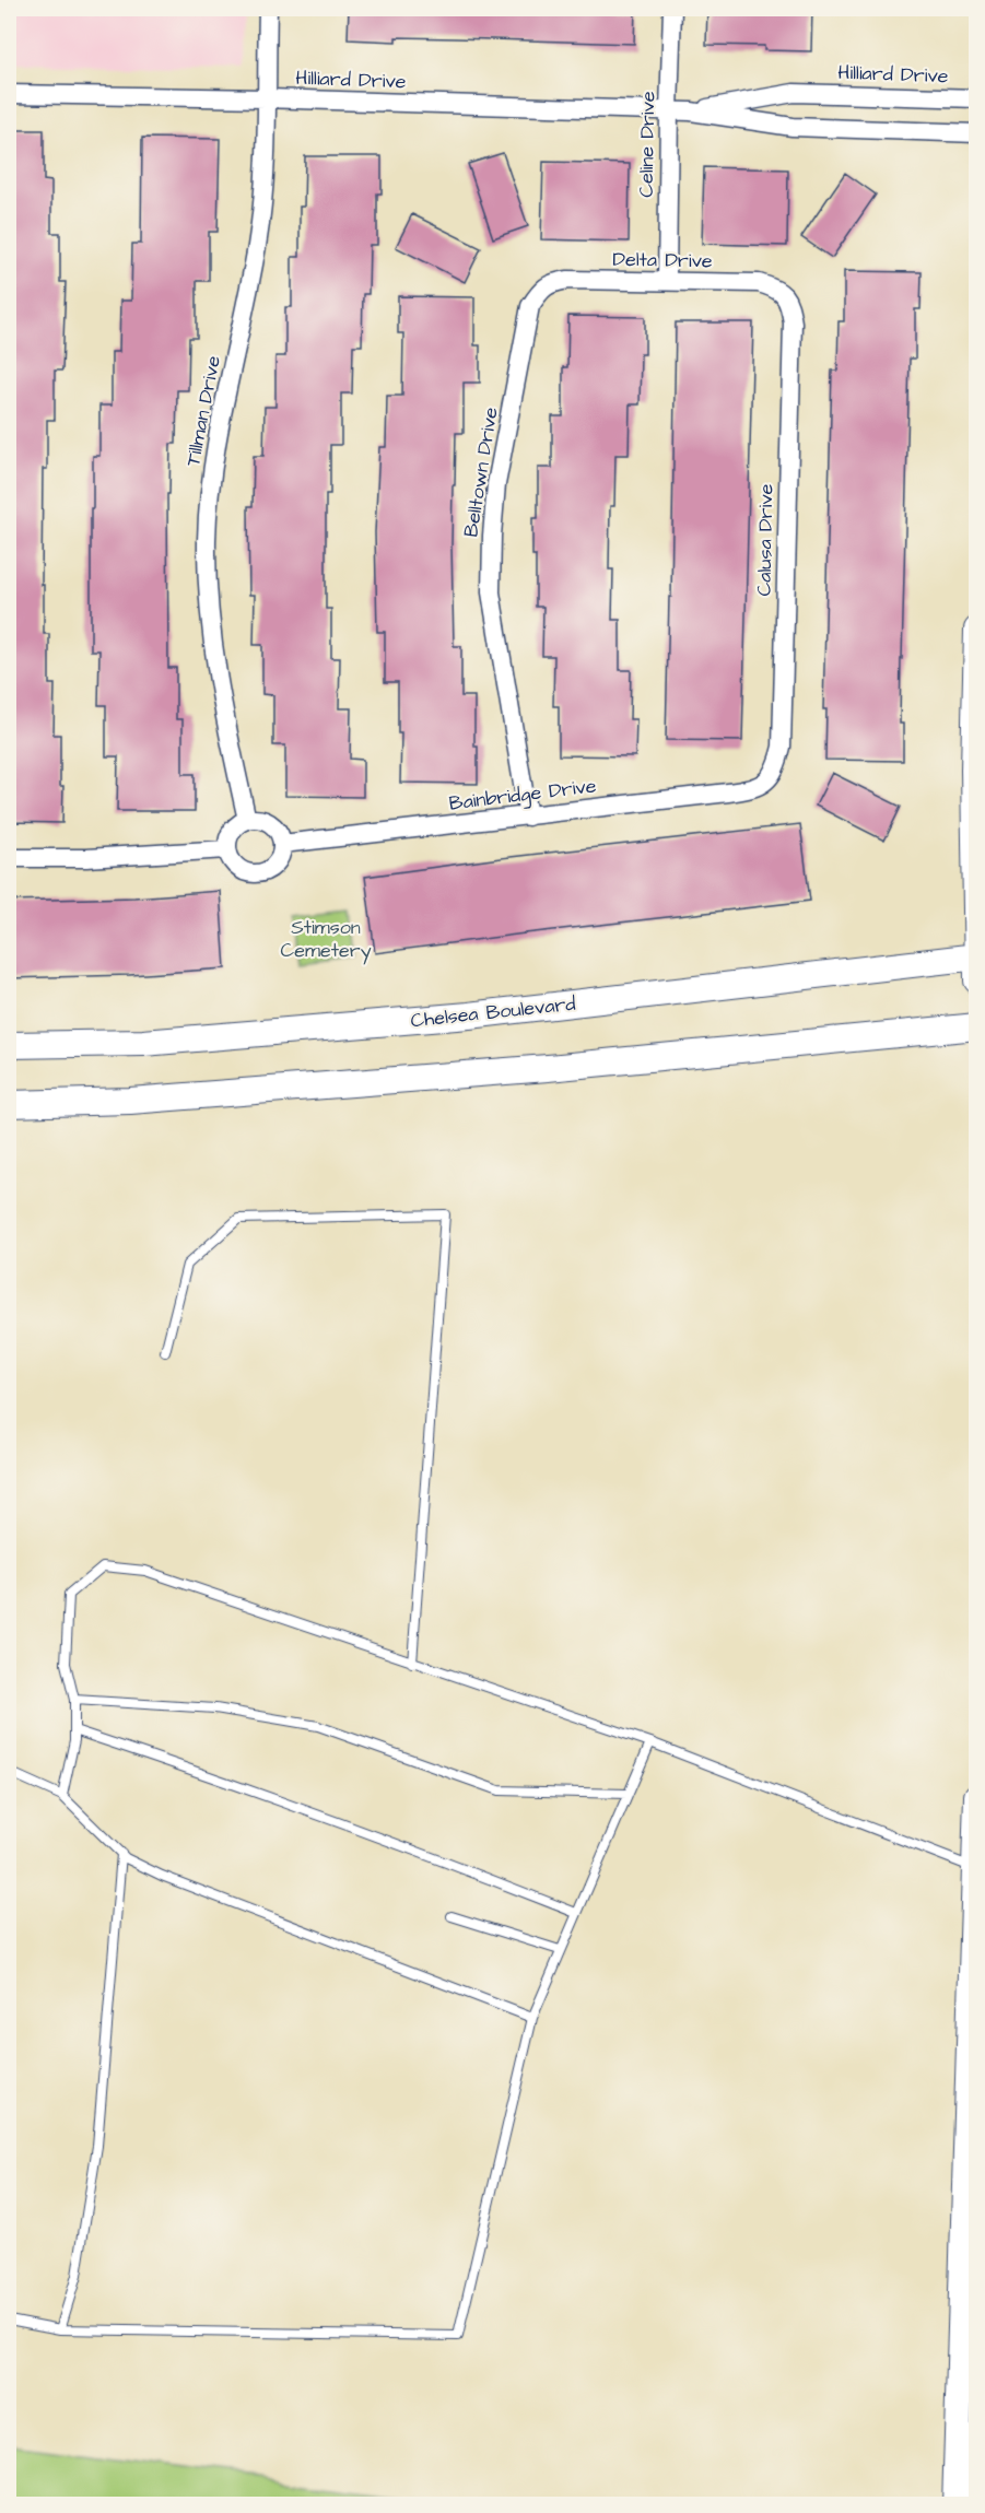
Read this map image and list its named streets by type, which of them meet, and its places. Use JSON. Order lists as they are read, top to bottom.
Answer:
{
  "streets": {
    "main road": ["Chelsea Boulevard"],
    "street": [
      "Hilliard Drive",
      "Celine Drive",
      "Delta Drive",
      "Tillman Drive",
      "Belltown Drive",
      "Calusa Drive",
      "Bainbridge Drive"
    ]
  },
  "crossings": [
    ["Hilliard Drive", "Celine Drive"],
    ["Hilliard Drive", "Tillman Drive"],
    ["Celine Drive", "Delta Drive"],
    ["Delta Drive", "Belltown Drive"],
    ["Delta Drive", "Calusa Drive"],
    ["Tillman Drive", "Bainbridge Drive"],
    ["Belltown Drive", "Bainbridge Drive"],
    ["Calusa Drive", "Bainbridge Drive"]
  ],
  "parks": ["Stimson Cemetery"]
}
